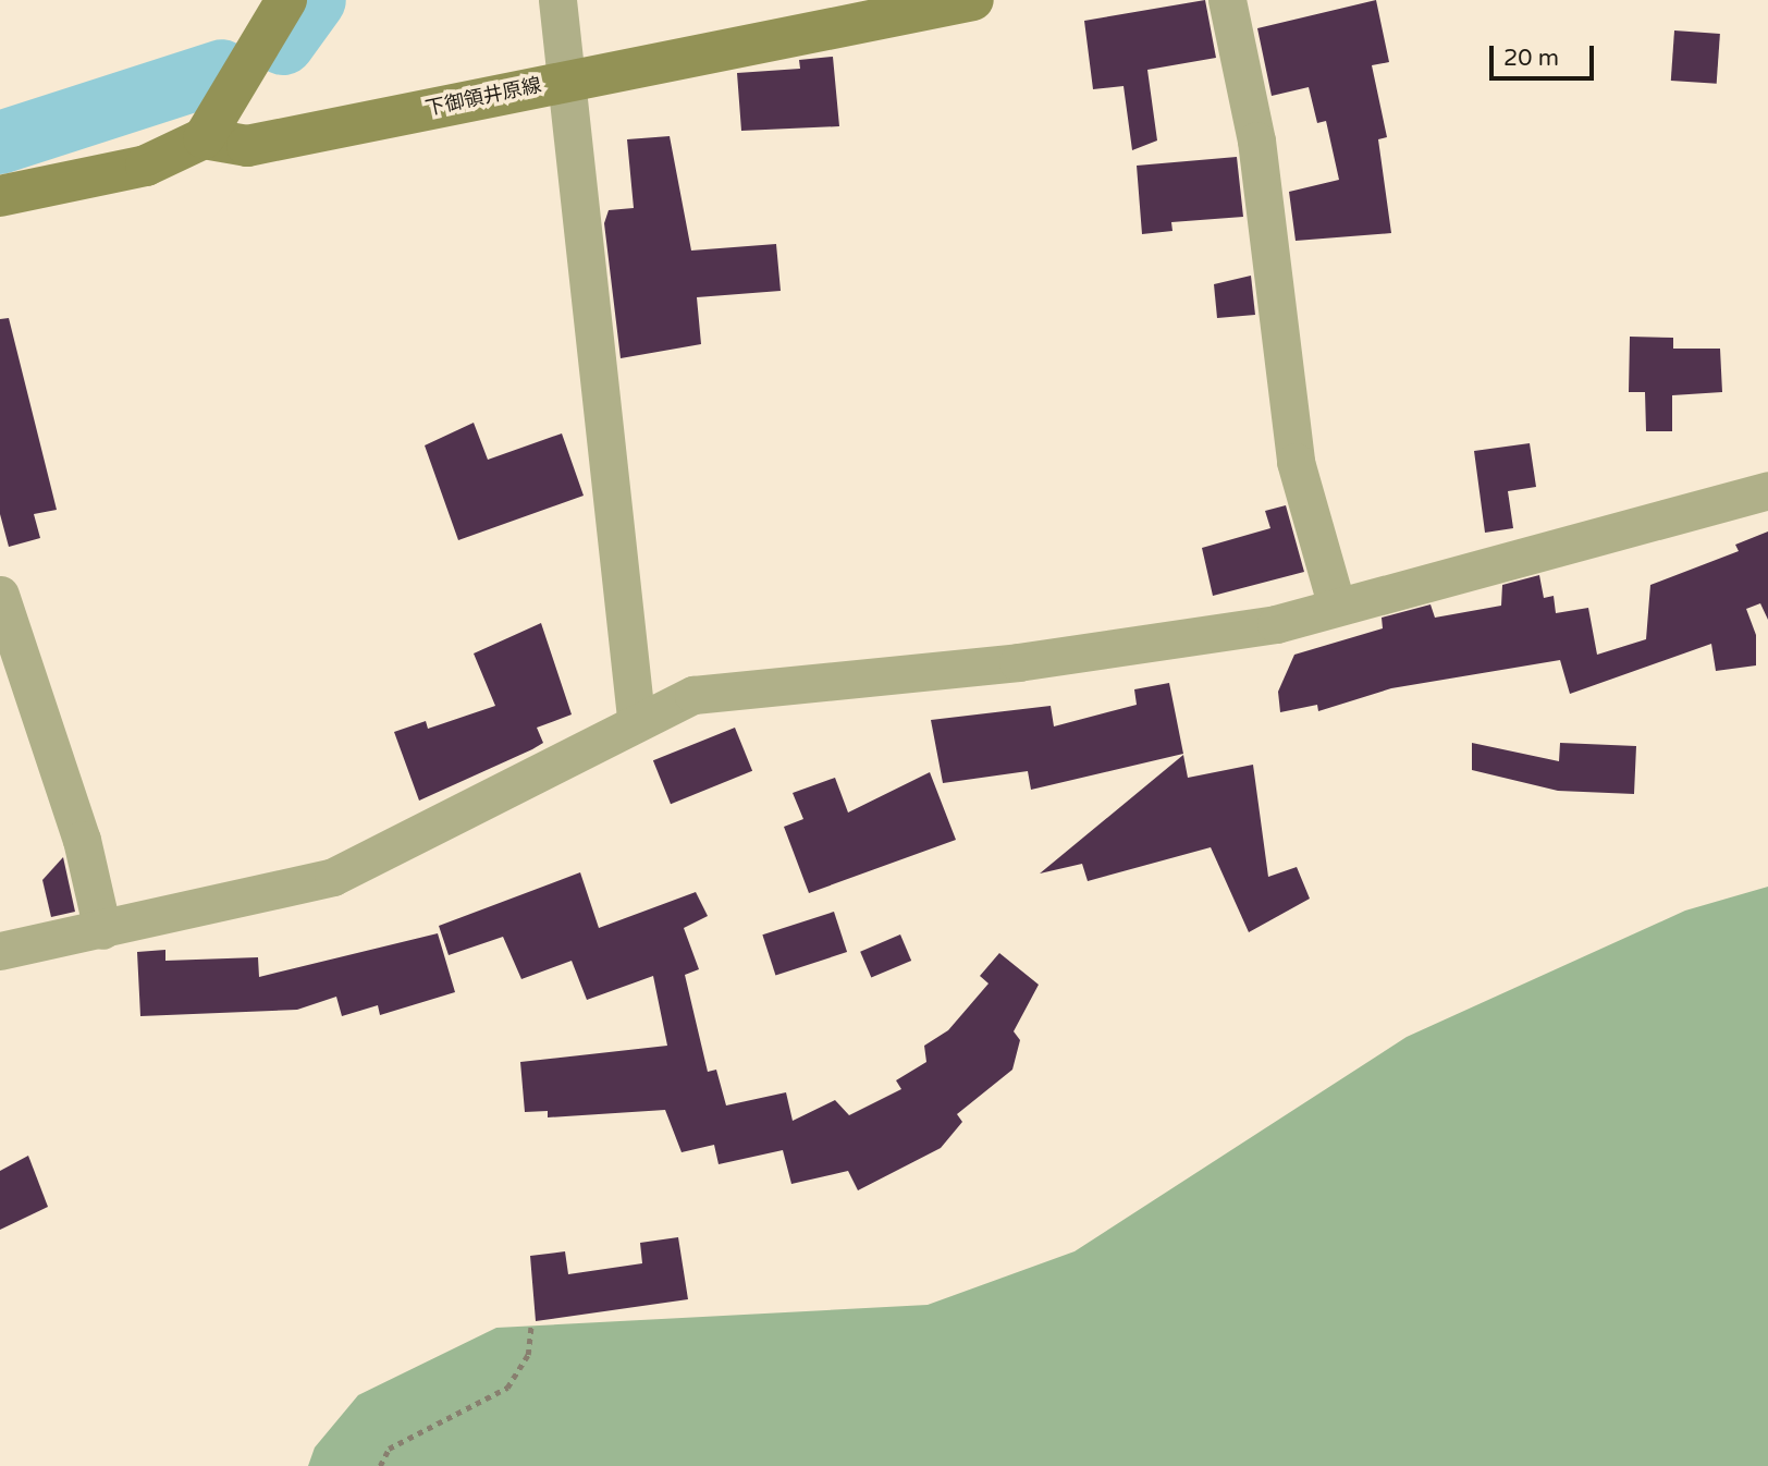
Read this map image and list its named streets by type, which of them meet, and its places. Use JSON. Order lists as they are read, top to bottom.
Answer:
{
  "streets": {
    "main road": ["下御領井原線"]
  },
  "scale_bar": "20 m"
}
